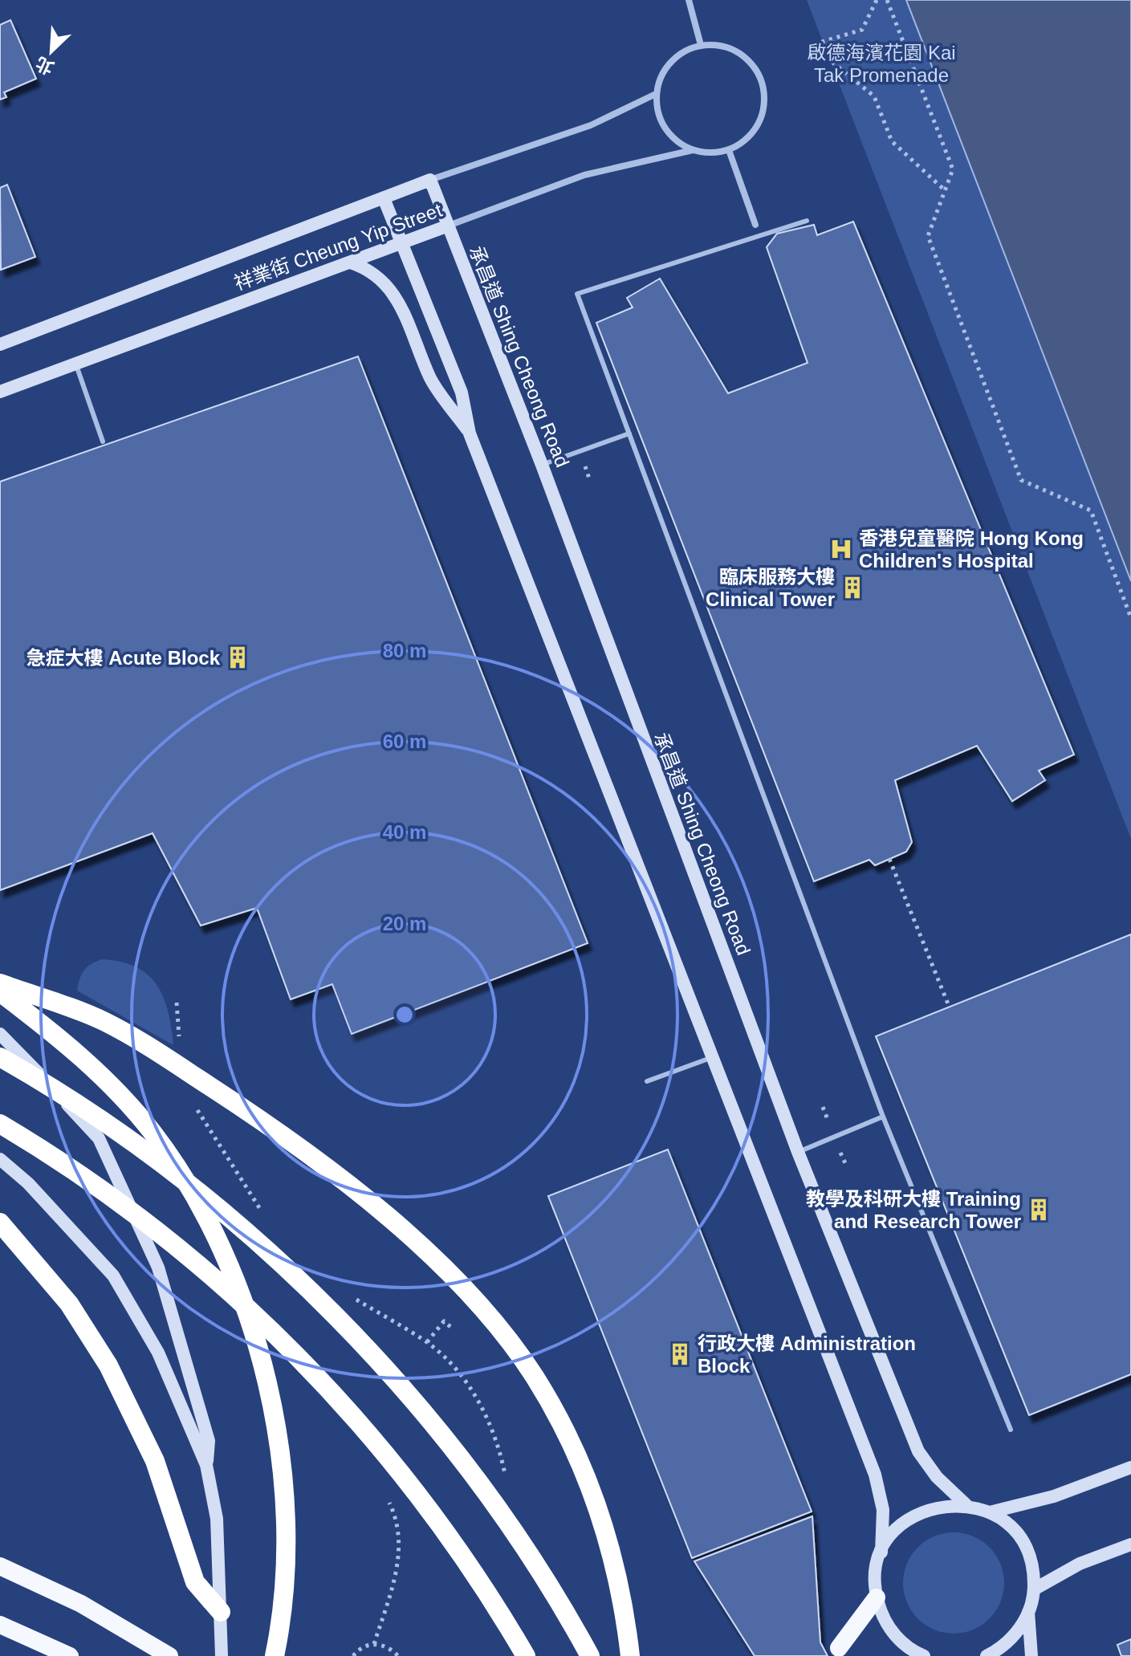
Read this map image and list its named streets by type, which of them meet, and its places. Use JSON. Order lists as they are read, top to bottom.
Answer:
{
  "streets": {
    "main road": ["祥業街 Cheung Yip Street", "承昌道 Shing Cheong Road"]
  },
  "crossings": [
    ["祥業街 Cheung Yip Street", "承昌道 Shing Cheong Road"]
  ],
  "parks": ["啟德海濱花園 Kai Tak Promenade"],
  "places": {
    "hospital": ["香港兒童醫院 Hong Kong Children's Hospital"],
    "building": [
      "臨床服務大樓 Clinical Tower",
      "急症大樓 Acute Block",
      "教學及科研大樓 Training and Research Tower",
      "行政大樓 Administration Block"
    ]
  },
  "north": "bottom left",
  "rings": [
    "80 m",
    "60 m",
    "40 m",
    "20 m"
  ]
}
